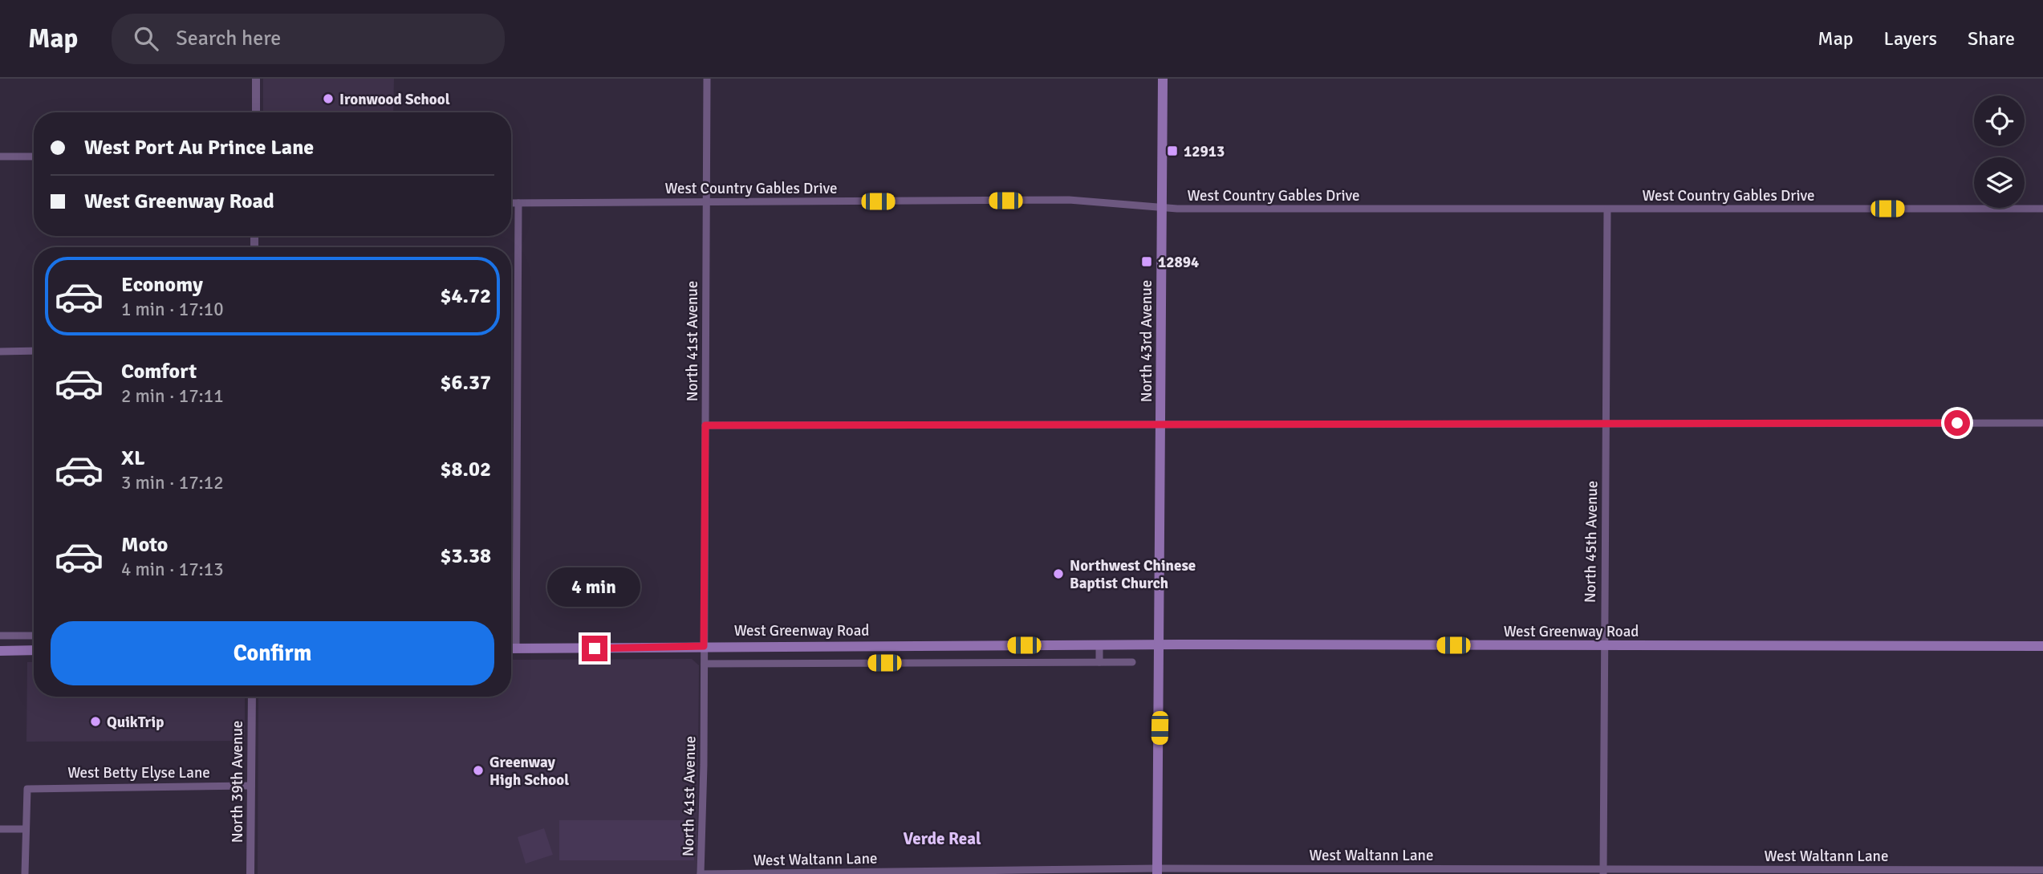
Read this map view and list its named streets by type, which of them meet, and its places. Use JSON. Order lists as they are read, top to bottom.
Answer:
{
  "streets": {
    "main road": ["North 43rd Avenue", "West Greenway Road"],
    "street": [
      "West Country Gables Drive",
      "North 41st Avenue",
      "North 45th Avenue",
      "West Betty Elyse Lane",
      "North 39th Avenue",
      "West Waltann Lane"
    ]
  },
  "crossings": [
    ["West Country Gables Drive", "North 41st Avenue"],
    ["West Country Gables Drive", "North 43rd Avenue"],
    ["West Country Gables Drive", "North 45th Avenue"],
    ["North 41st Avenue", "West Greenway Road"],
    ["North 41st Avenue", "West Waltann Lane"],
    ["North 43rd Avenue", "West Greenway Road"],
    ["North 43rd Avenue", "West Waltann Lane"],
    ["North 45th Avenue", "West Greenway Road"],
    ["North 45th Avenue", "West Waltann Lane"],
    ["West Betty Elyse Lane", "North 39th Avenue"]
  ],
  "districts": ["Verde Real"],
  "places": {
    "other": [
      "Ironwood School",
      "Northwest Chinese Baptist Church",
      "QuikTrip",
      "Greenway High School"
    ],
    "transit": ["12913", "12894"]
  },
  "page": {
    "header": "Map",
    "search": "Search here",
    "nav": ["Map", "Layers", "Share"],
    "banner": ["West Port Au Prince Lane", "West Greenway Road"],
    "list": [
      {
        "name": "Economy",
        "note": "1 min · 17:10",
        "value": "$4.72"
      },
      {
        "name": "Comfort",
        "note": "2 min · 17:11",
        "value": "$6.37"
      },
      {
        "name": "XL",
        "note": "3 min · 17:12",
        "value": "$8.02"
      },
      {
        "name": "Moto",
        "note": "4 min · 17:13",
        "value": "$3.38"
      }
    ],
    "bubble": "4 min",
    "buttons": "Confirm"
  }
}
